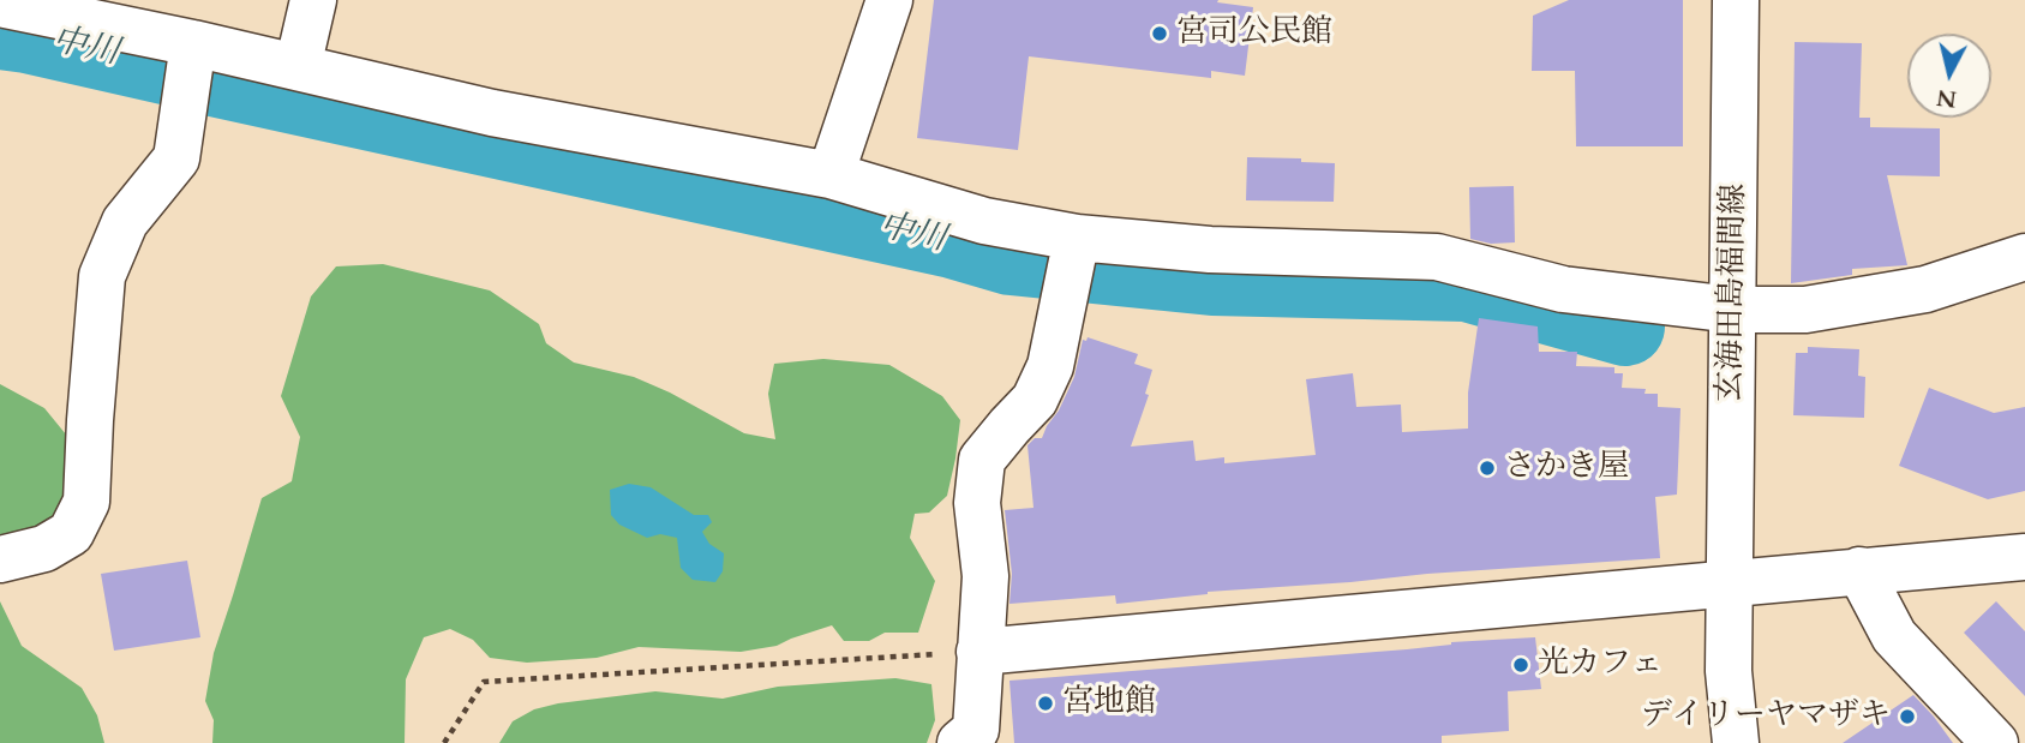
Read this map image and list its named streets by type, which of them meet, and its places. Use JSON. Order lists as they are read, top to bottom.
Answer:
{
  "streets": {
    "street": ["玄海田島福間線"]
  },
  "water": ["中川"],
  "places": [
    "宮司公民館",
    "さかき屋",
    "光カフェ",
    "宮地館",
    "デイリーヤマザキ"
  ],
  "north": "bottom"
}
